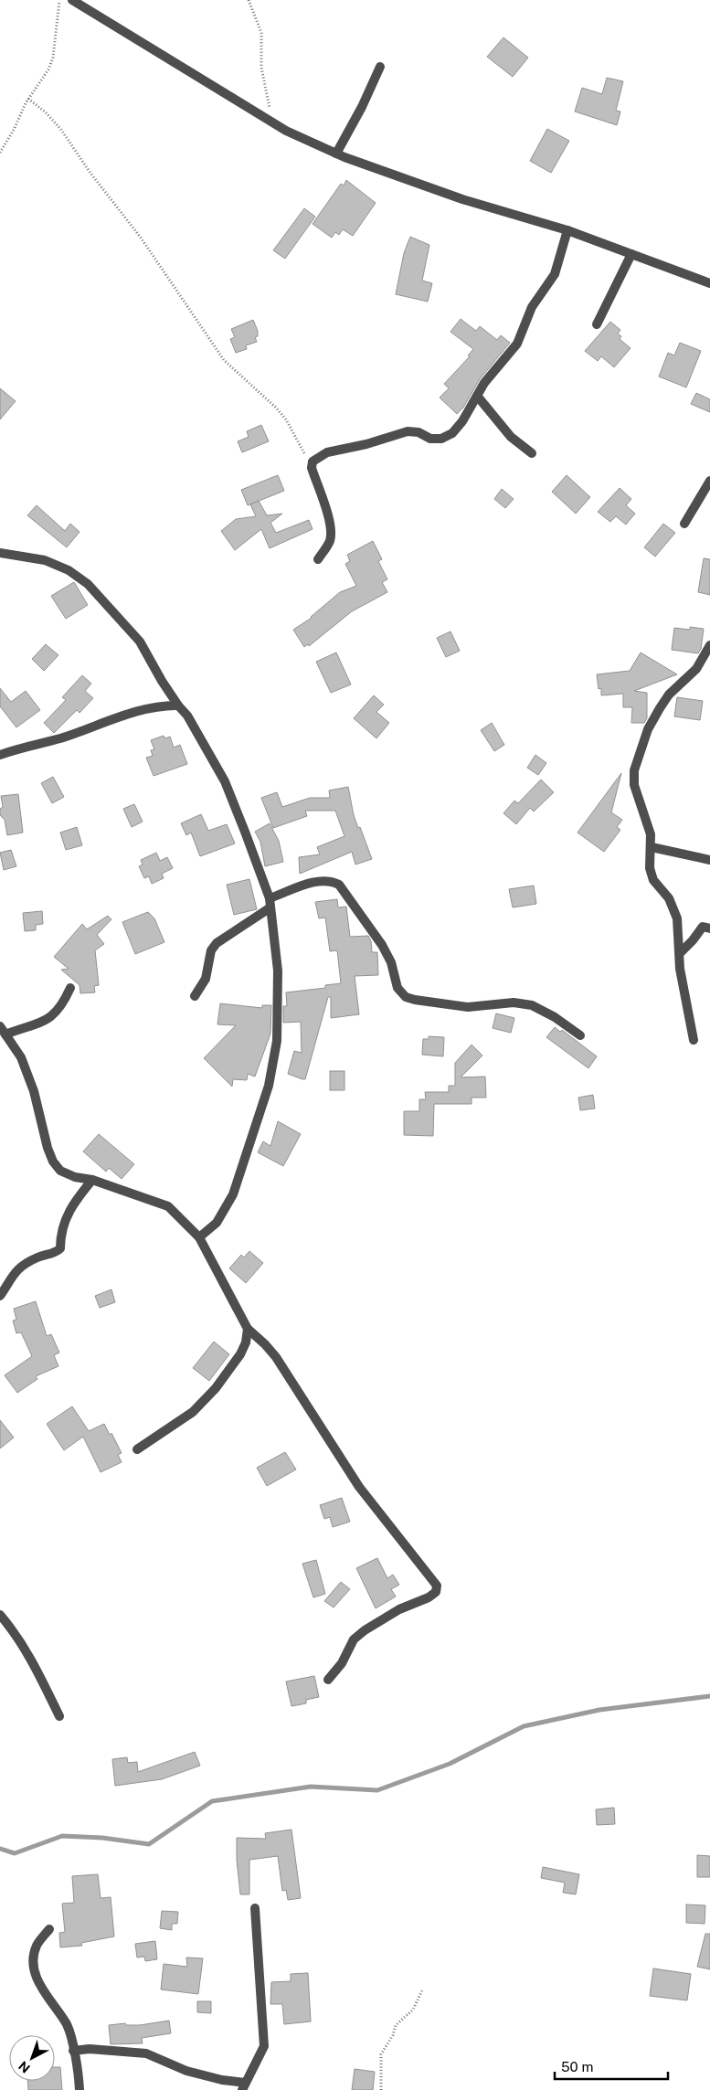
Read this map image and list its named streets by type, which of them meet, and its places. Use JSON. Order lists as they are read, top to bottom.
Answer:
{
  "scale_bar": "50 m",
  "north": "bottom left"
}
